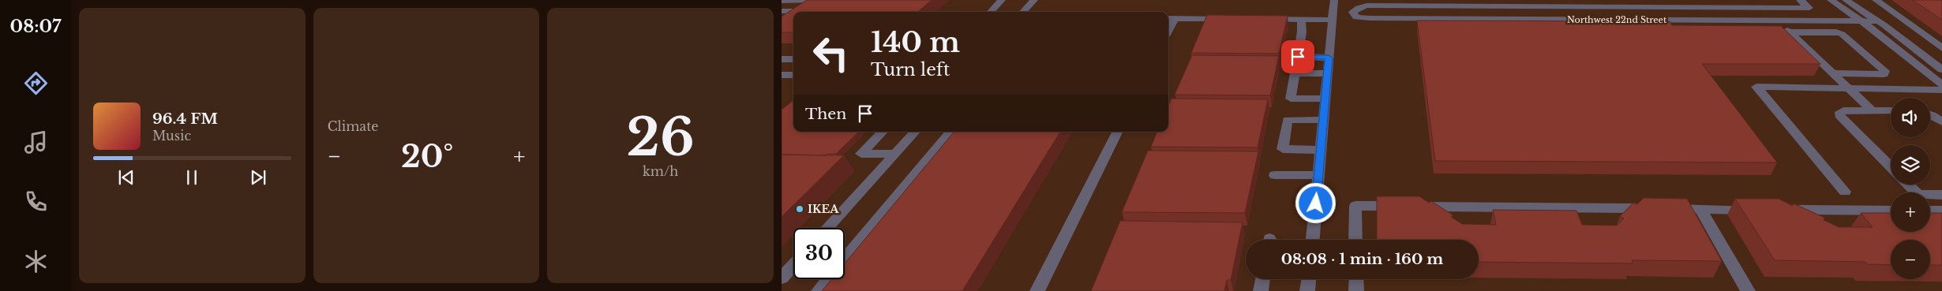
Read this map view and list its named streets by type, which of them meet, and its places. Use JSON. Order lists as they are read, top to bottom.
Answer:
{
  "streets": {
    "street": ["Northwest 22nd Street"]
  },
  "places": ["IKEA"],
  "page": {
    "tabs": "08:07",
    "tile": [
      "Climate",
      ["26", "km/h"]
    ],
    "turn": ["140 m", "Turn left"],
    "then": "Then",
    "map_buttons": ["+", "−"],
    "song": ["96.4 FM", "Music"],
    "heat": ["−", "20°", "+"],
    "limit": "30",
    "trip": "08:08 · 1 min · 160 m"
  }
}
